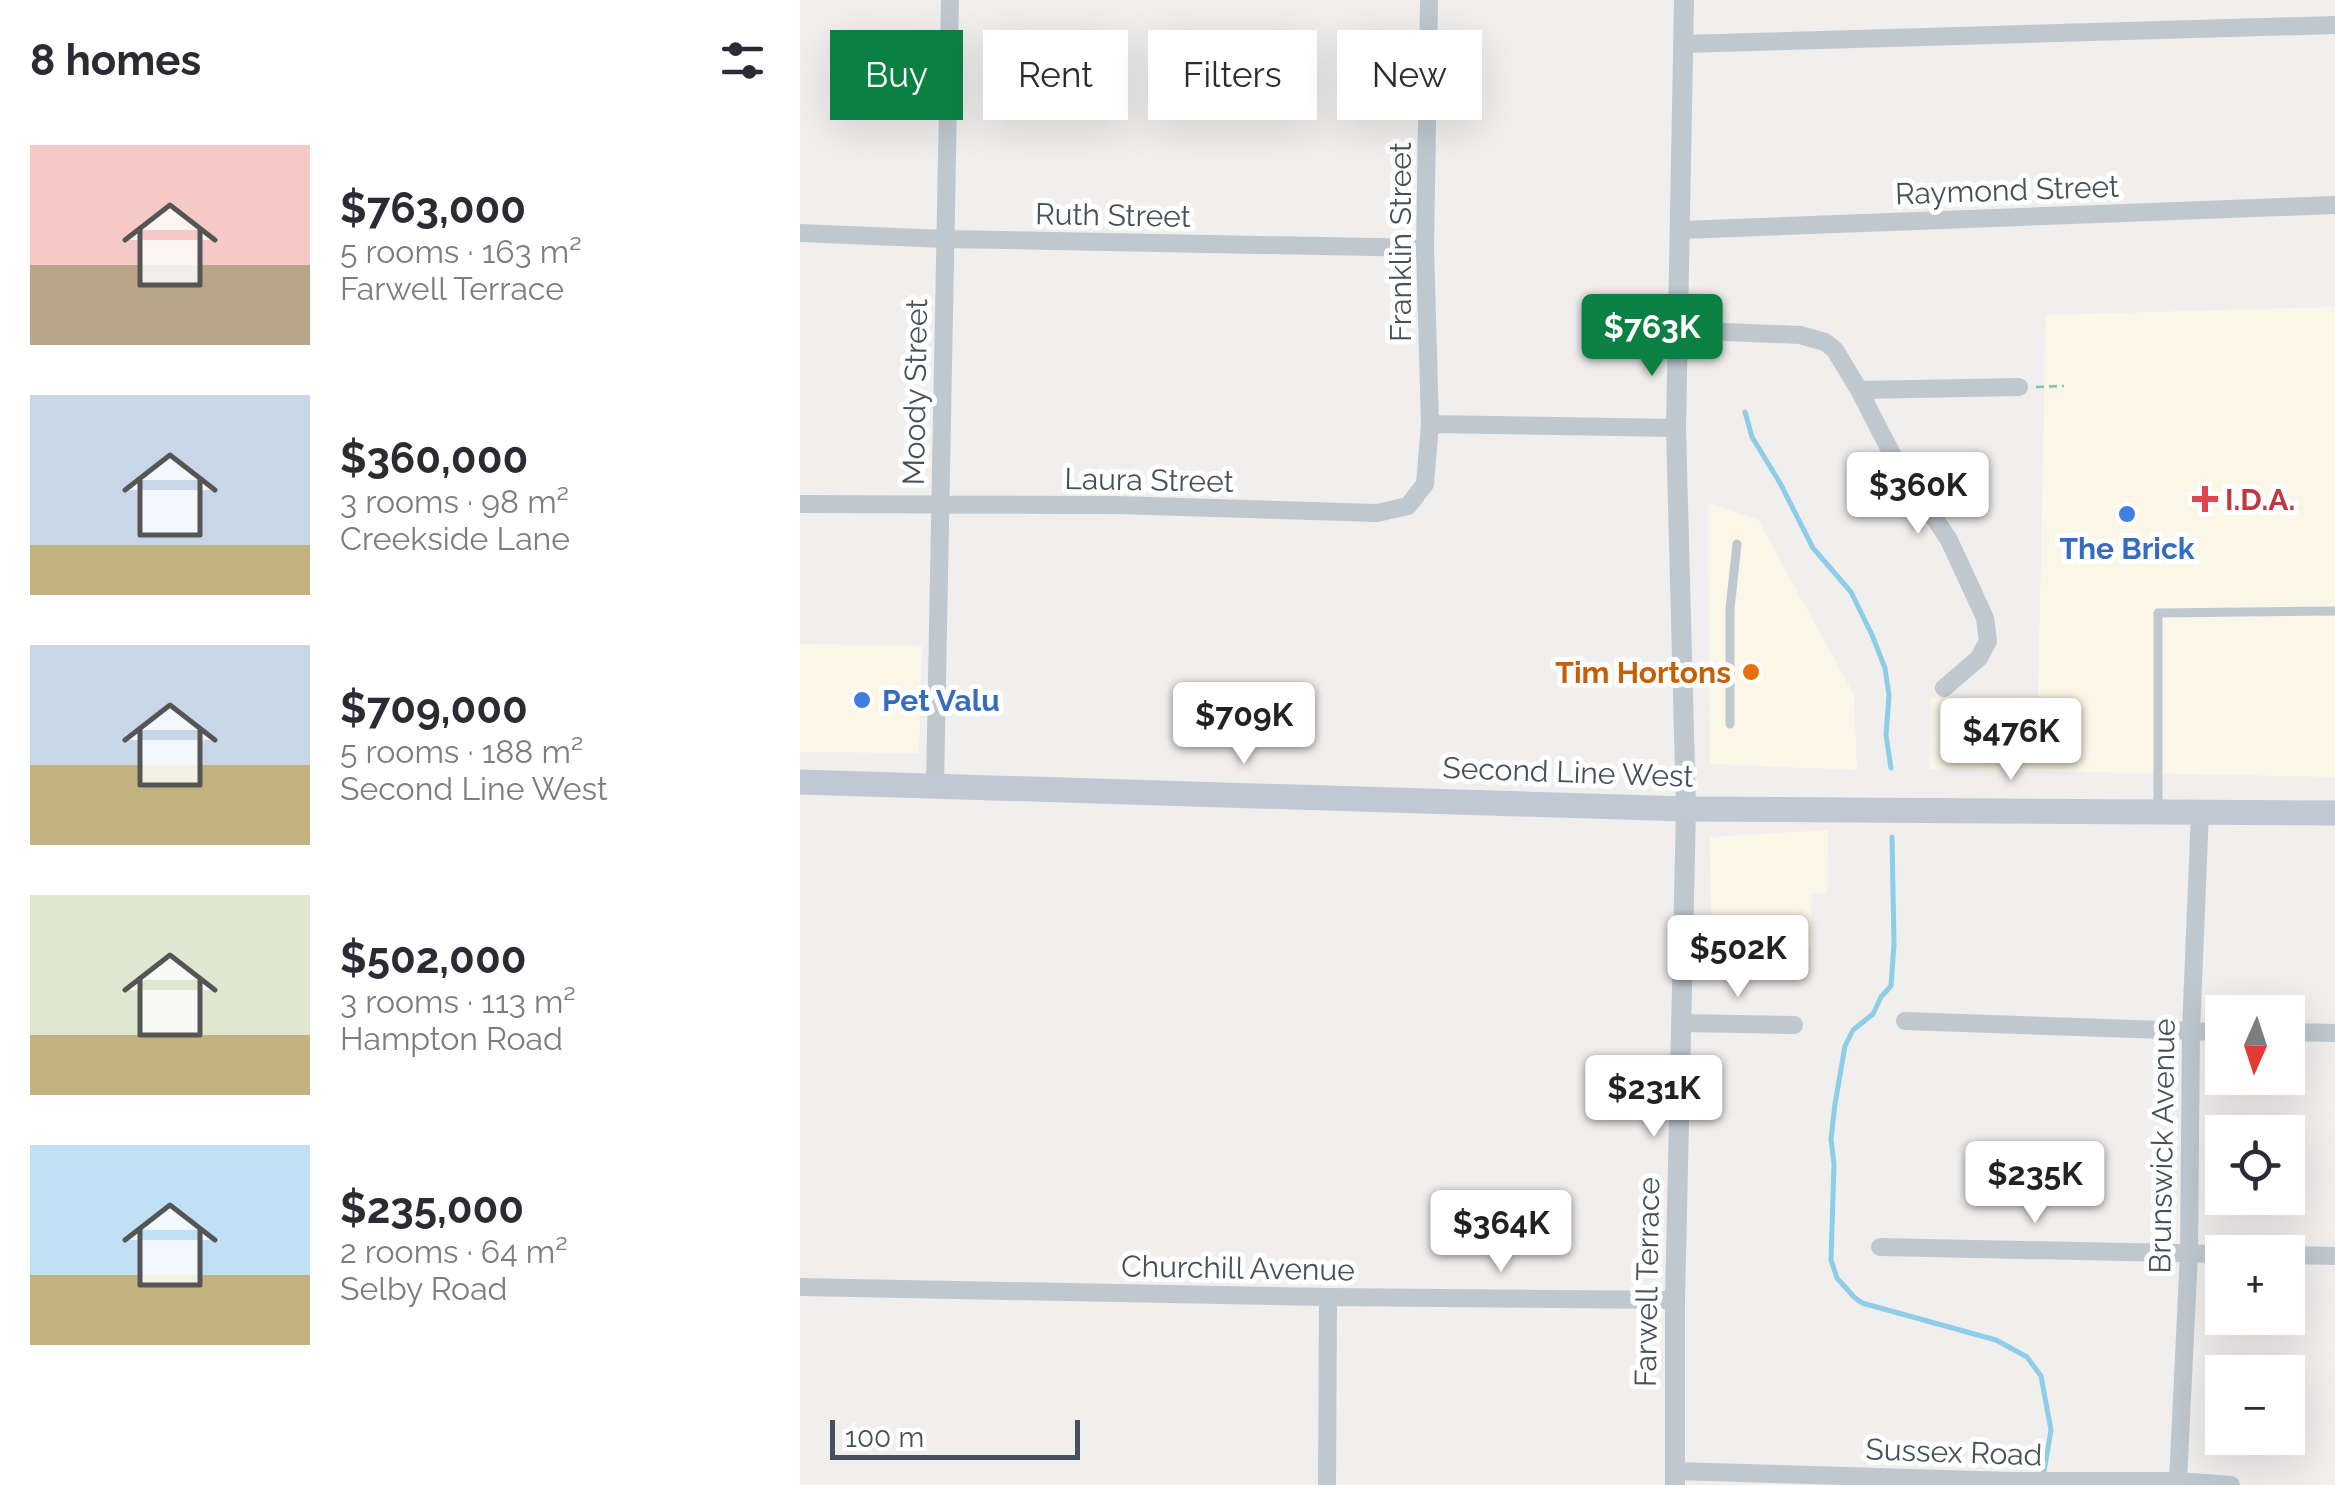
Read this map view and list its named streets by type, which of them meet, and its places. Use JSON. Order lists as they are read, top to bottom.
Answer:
{
  "streets": {
    "main road": ["Second Line West"],
    "street": [
      "Raymond Street",
      "Ruth Street",
      "Franklin Street",
      "Moody Street",
      "Laura Street",
      "Brunswick Avenue",
      "Churchill Avenue",
      "Farwell Terrace",
      "Sussex Road"
    ]
  },
  "crossings": [
    ["Raymond Street", "Farwell Terrace"],
    ["Ruth Street", "Franklin Street"],
    ["Ruth Street", "Moody Street"],
    ["Franklin Street", "Laura Street"],
    ["Moody Street", "Laura Street"],
    ["Moody Street", "Second Line West"],
    ["Second Line West", "Brunswick Avenue"],
    ["Second Line West", "Farwell Terrace"],
    ["Brunswick Avenue", "Sussex Road"],
    ["Churchill Avenue", "Farwell Terrace"],
    ["Farwell Terrace", "Sussex Road"]
  ],
  "places": {
    "health": ["I.D.A."],
    "other": ["The Brick", "Tim Hortons", "Pet Valu"]
  },
  "scale_bar": "100 m",
  "north": "bottom",
  "page": {
    "heading": "8 homes",
    "chip": [
      "Buy",
      "Rent",
      "Filters",
      "New"
    ],
    "list": [
      {
        "name": "$763,000",
        "note": "5 rooms · 163 m² · Farwell Terrace"
      },
      {
        "name": "$360,000",
        "note": "3 rooms · 98 m² · Creekside Lane"
      },
      {
        "name": "$709,000",
        "note": "5 rooms · 188 m² · Second Line West"
      },
      {
        "name": "$502,000",
        "note": "3 rooms · 113 m² · Hampton Road"
      },
      {
        "name": "$235,000",
        "note": "2 rooms · 64 m² · Selby Road"
      }
    ],
    "price": [
      "$763K",
      "$360K",
      "$709K",
      "$476K",
      "$502K",
      "$231K",
      "$235K",
      "$364K"
    ],
    "map_buttons": ["+", "−"],
    "scale": "100 m"
  }
}
